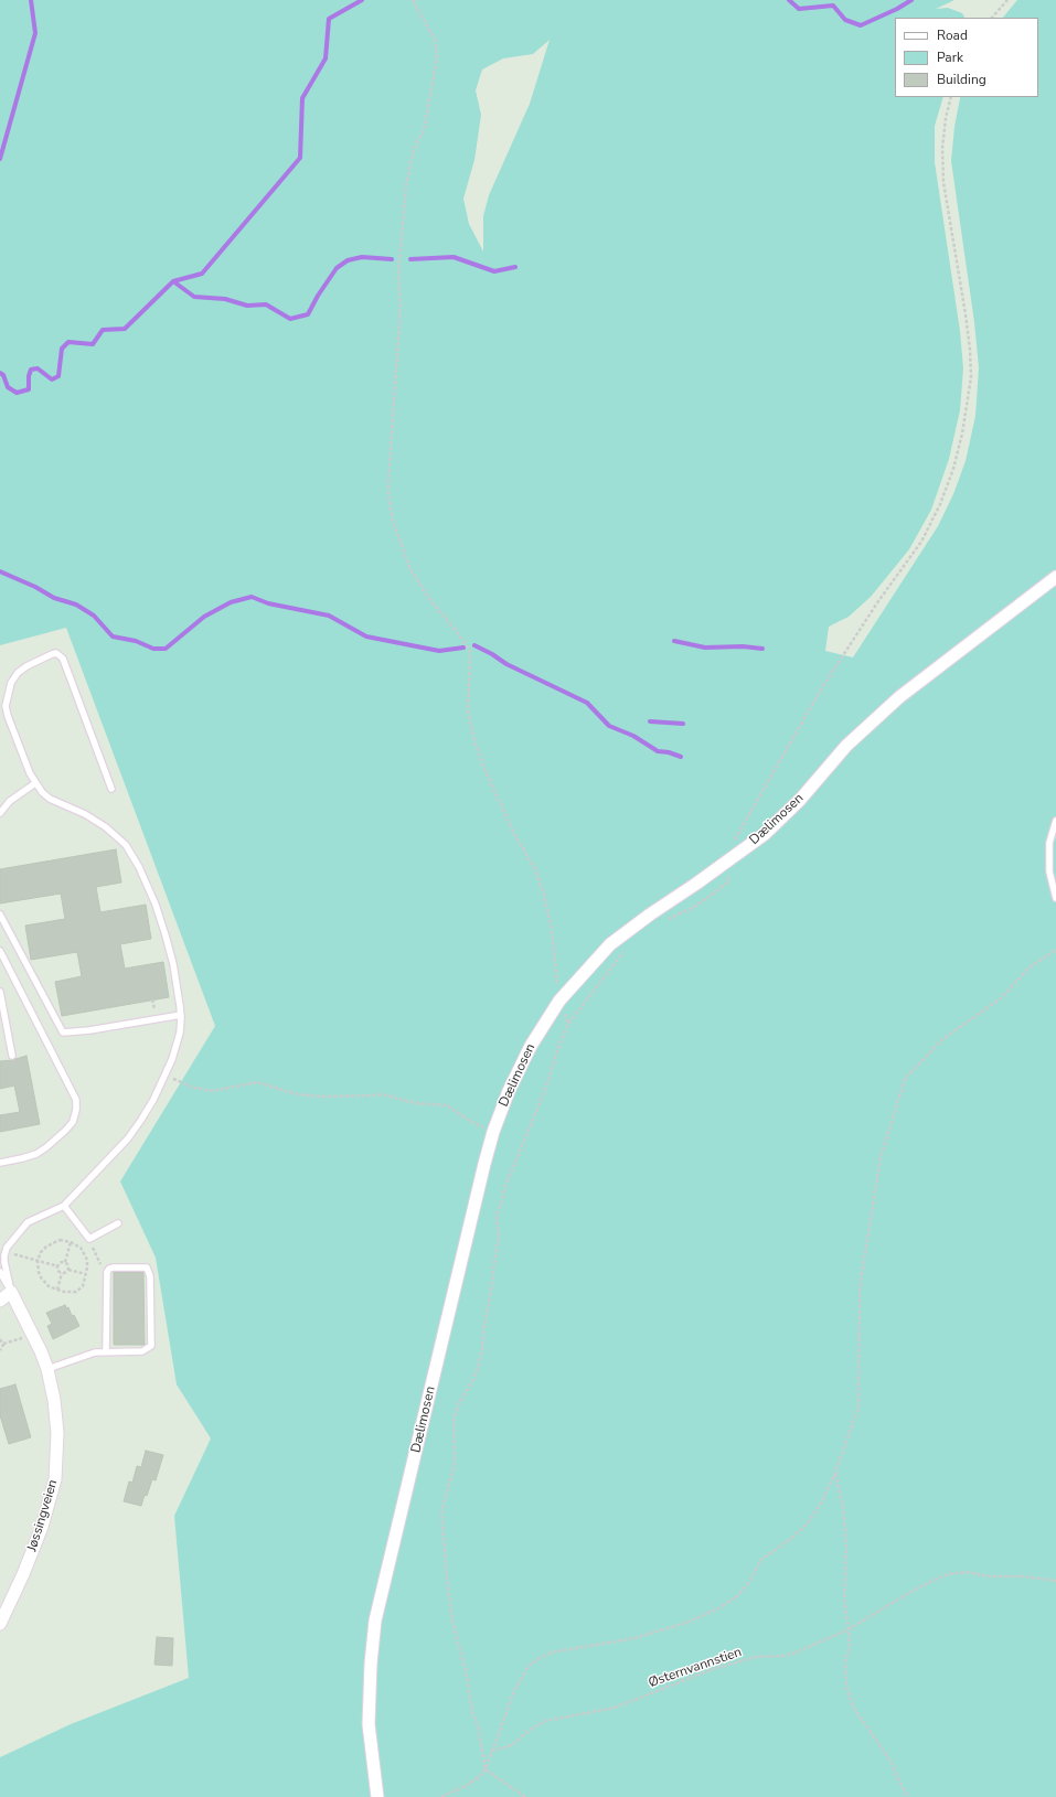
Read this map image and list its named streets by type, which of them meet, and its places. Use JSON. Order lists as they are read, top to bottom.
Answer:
{
  "streets": {
    "street": ["Dælimosen", "Jøssingveien"],
    "path": ["Østernvannstien"]
  },
  "legend": ["Road", "Park", "Building"]
}
